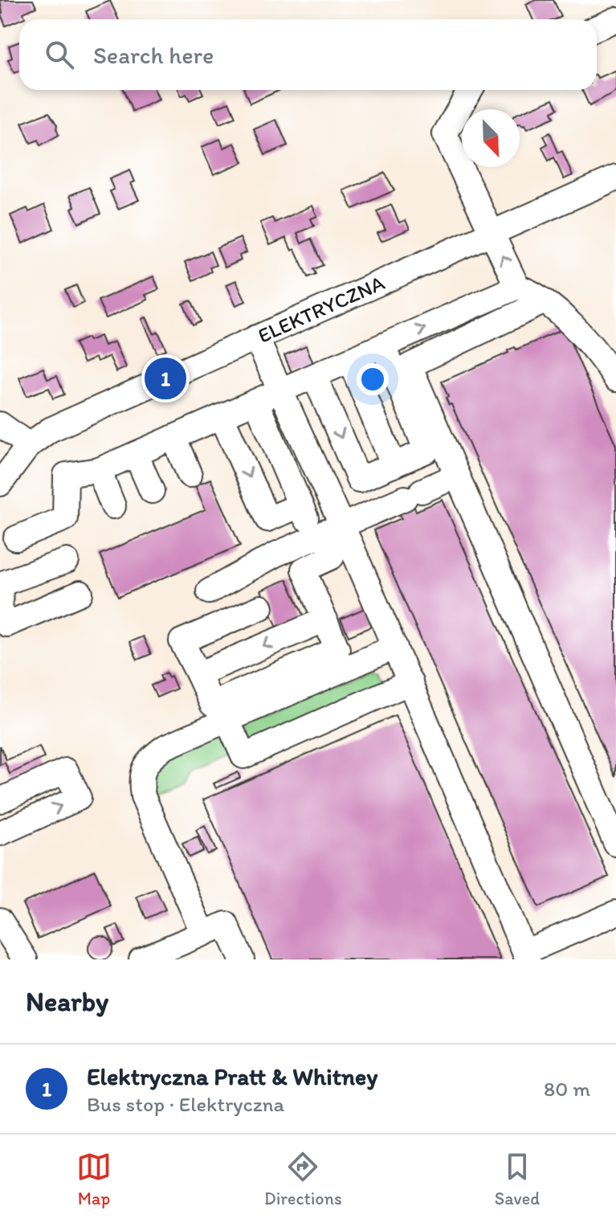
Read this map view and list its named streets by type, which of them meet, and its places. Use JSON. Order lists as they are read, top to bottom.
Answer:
{
  "streets": {
    "street": ["ELEKTRYCZNA"]
  },
  "north": "bottom right",
  "page": {
    "search": "Search here",
    "pins": "1",
    "heading": "Nearby",
    "list": [
      {
        "mark": "1",
        "name": "Elektryczna Pratt & Whitney",
        "note": "Bus stop · Elektryczna",
        "value": "80 m"
      }
    ],
    "nav": ["Map", "Directions", "Saved"]
  }
}
